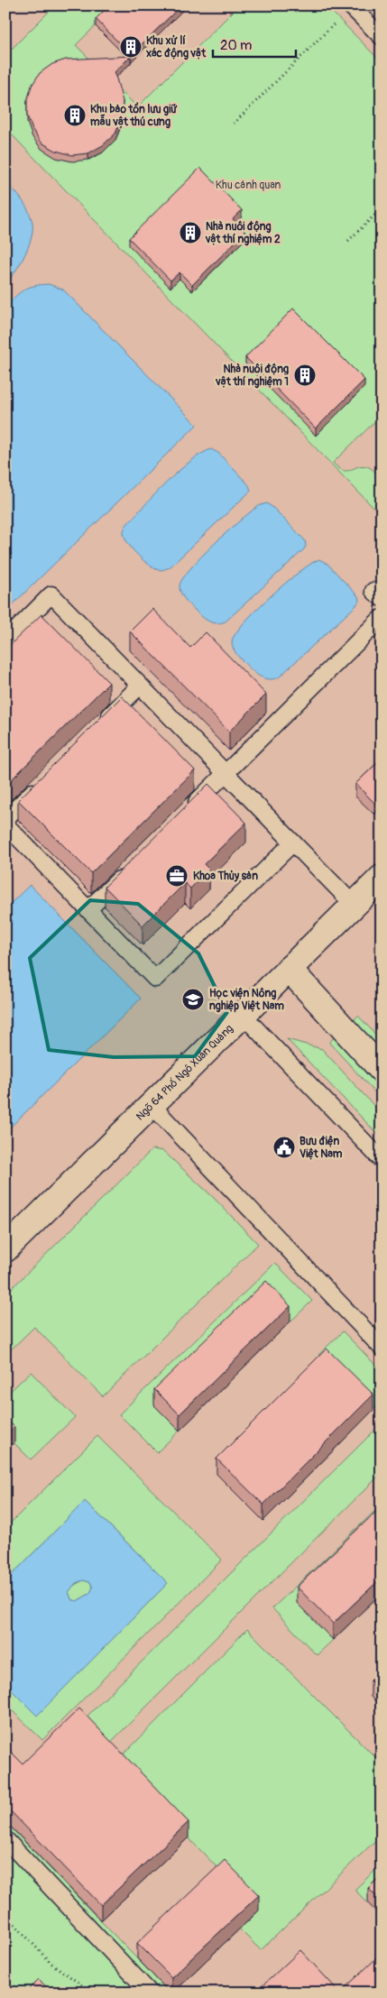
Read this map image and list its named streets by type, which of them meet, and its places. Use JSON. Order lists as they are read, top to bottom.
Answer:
{
  "streets": {
    "street": ["Ngõ 64 Phố Ngô Xuân Quảng"]
  },
  "parks": ["Khu cảnh quan"],
  "places": {
    "building": [
      "Khu xử lí xác động vật",
      "Khu bảo tồn lưu giữ mẫu vật thú cưng",
      "Nhà nuôi động vật thí nghiệm 2",
      "Nhà nuôi động vật thí nghiệm 1"
    ],
    "office": ["Khoa Thủy sản"],
    "school or university": ["Học viện Nông nghiệp Việt Nam"],
    "public building": ["Bưu điện Việt Nam"]
  },
  "scale_bar": "20 m"
}
